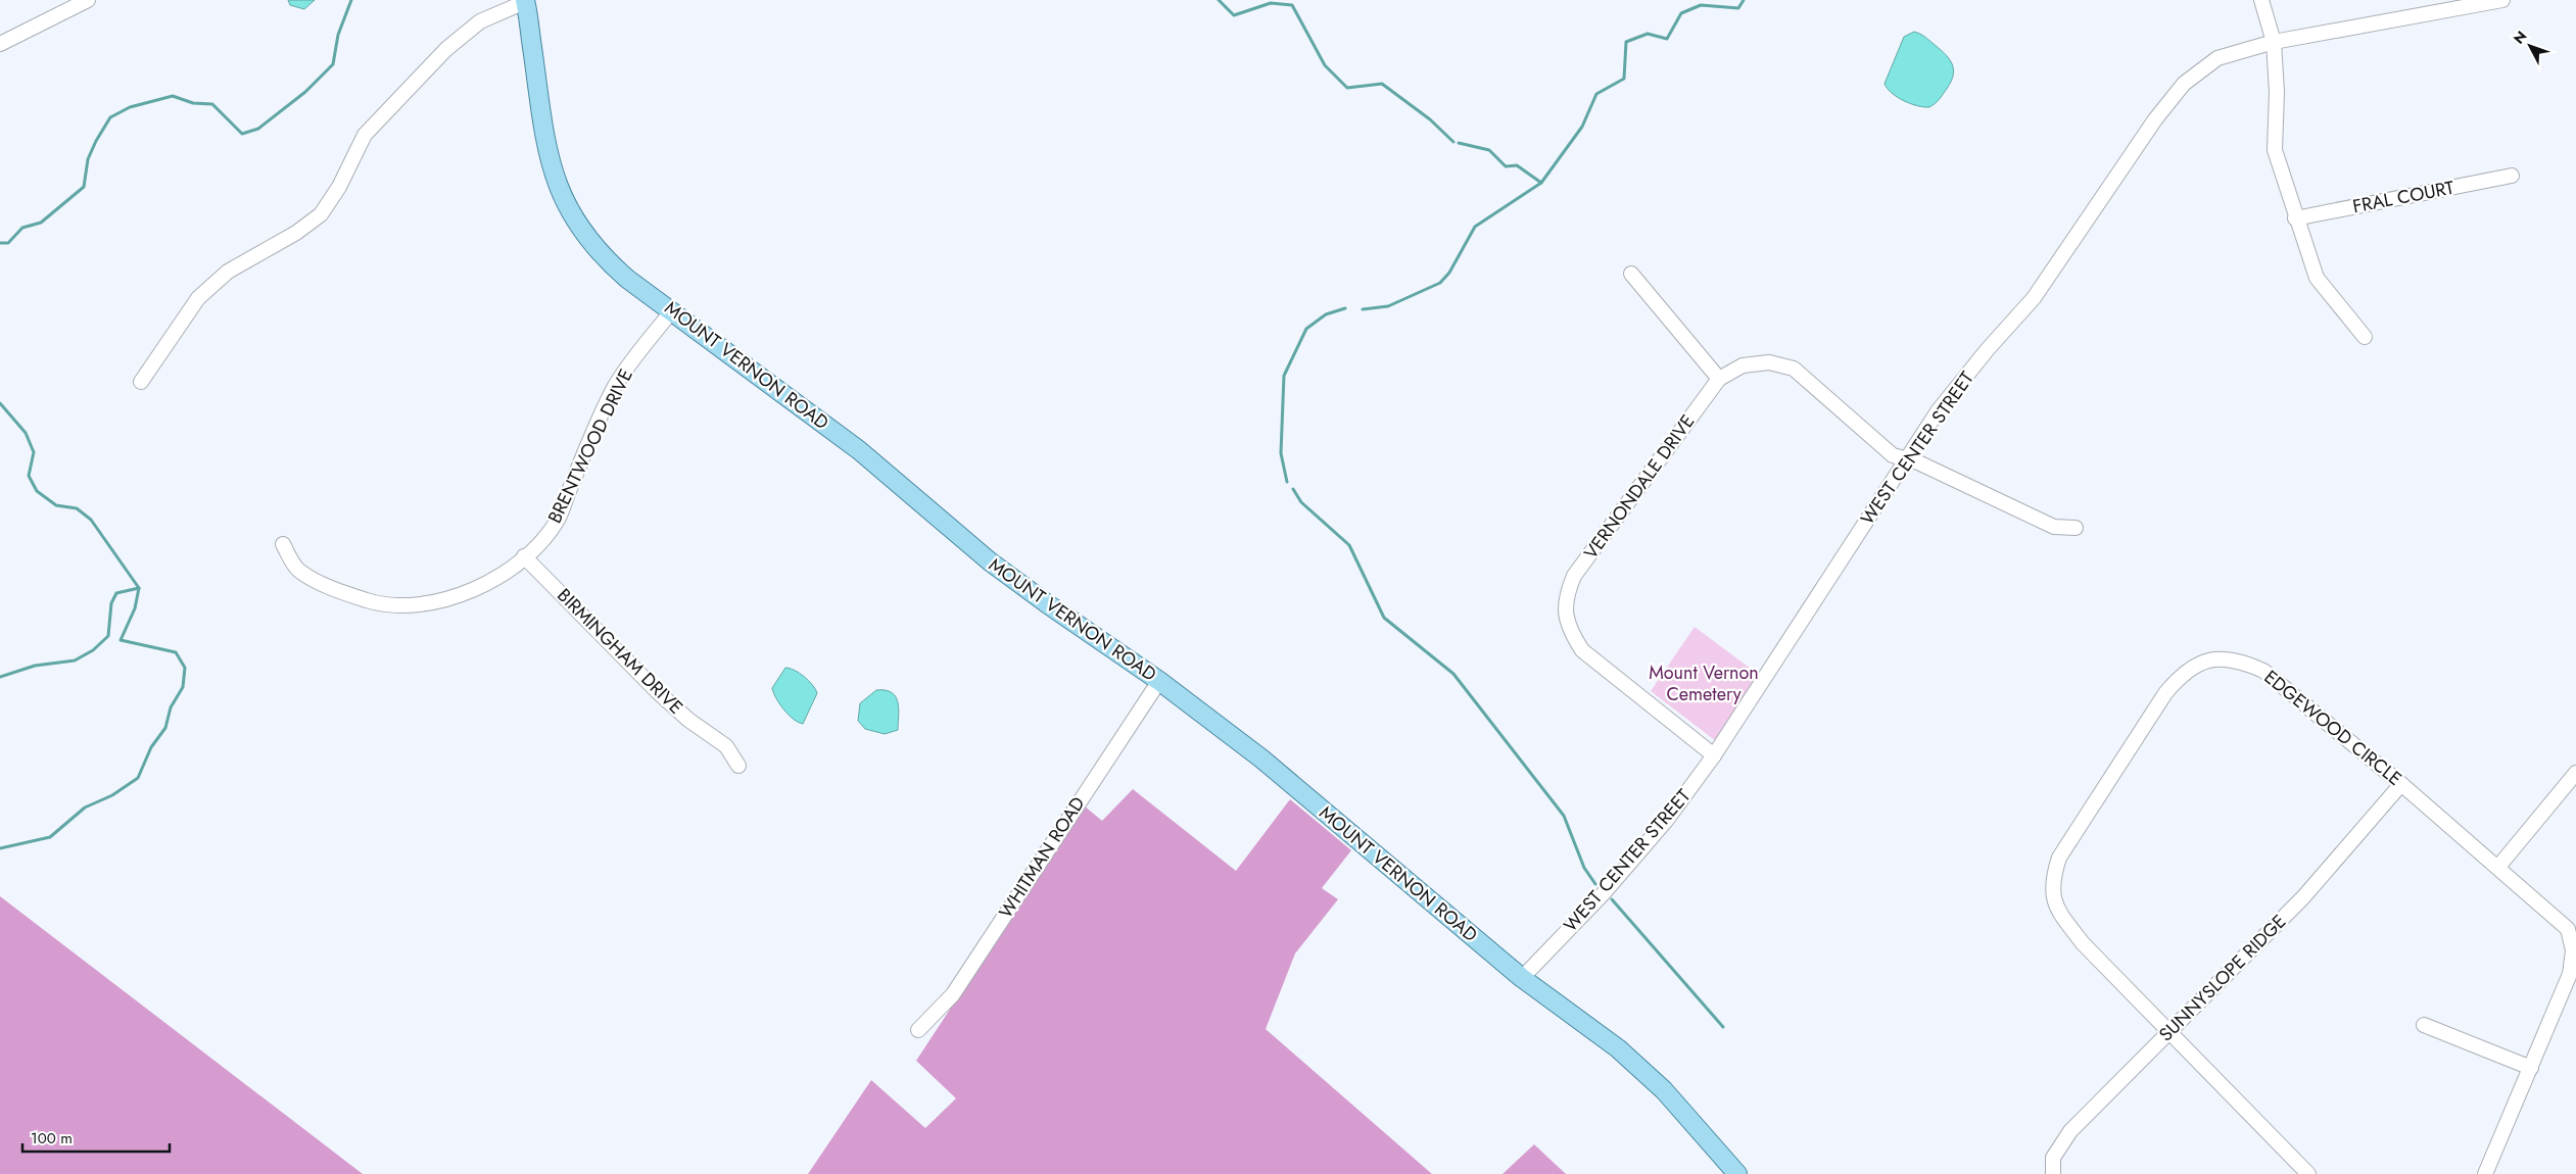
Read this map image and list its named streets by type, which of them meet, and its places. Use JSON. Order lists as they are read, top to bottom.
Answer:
{
  "streets": {
    "main road": ["MOUNT VERNON ROAD"],
    "street": [
      "FRAL COURT",
      "BRENTWOOD DRIVE",
      "WEST CENTER STREET",
      "VERNONDALE DRIVE",
      "BIRMINGHAM DRIVE",
      "EDGEWOOD CIRCLE",
      "WHITMAN ROAD",
      "SUNNYSLOPE RIDGE"
    ]
  },
  "crossings": [
    ["MOUNT VERNON ROAD", "BRENTWOOD DRIVE"],
    ["MOUNT VERNON ROAD", "WEST CENTER STREET"],
    ["MOUNT VERNON ROAD", "WHITMAN ROAD"],
    ["BRENTWOOD DRIVE", "BIRMINGHAM DRIVE"],
    ["WEST CENTER STREET", "VERNONDALE DRIVE"],
    ["EDGEWOOD CIRCLE", "SUNNYSLOPE RIDGE"]
  ],
  "parks": ["Mount Vernon Cemetery"],
  "scale_bar": "100 m",
  "north": "top left"
}
